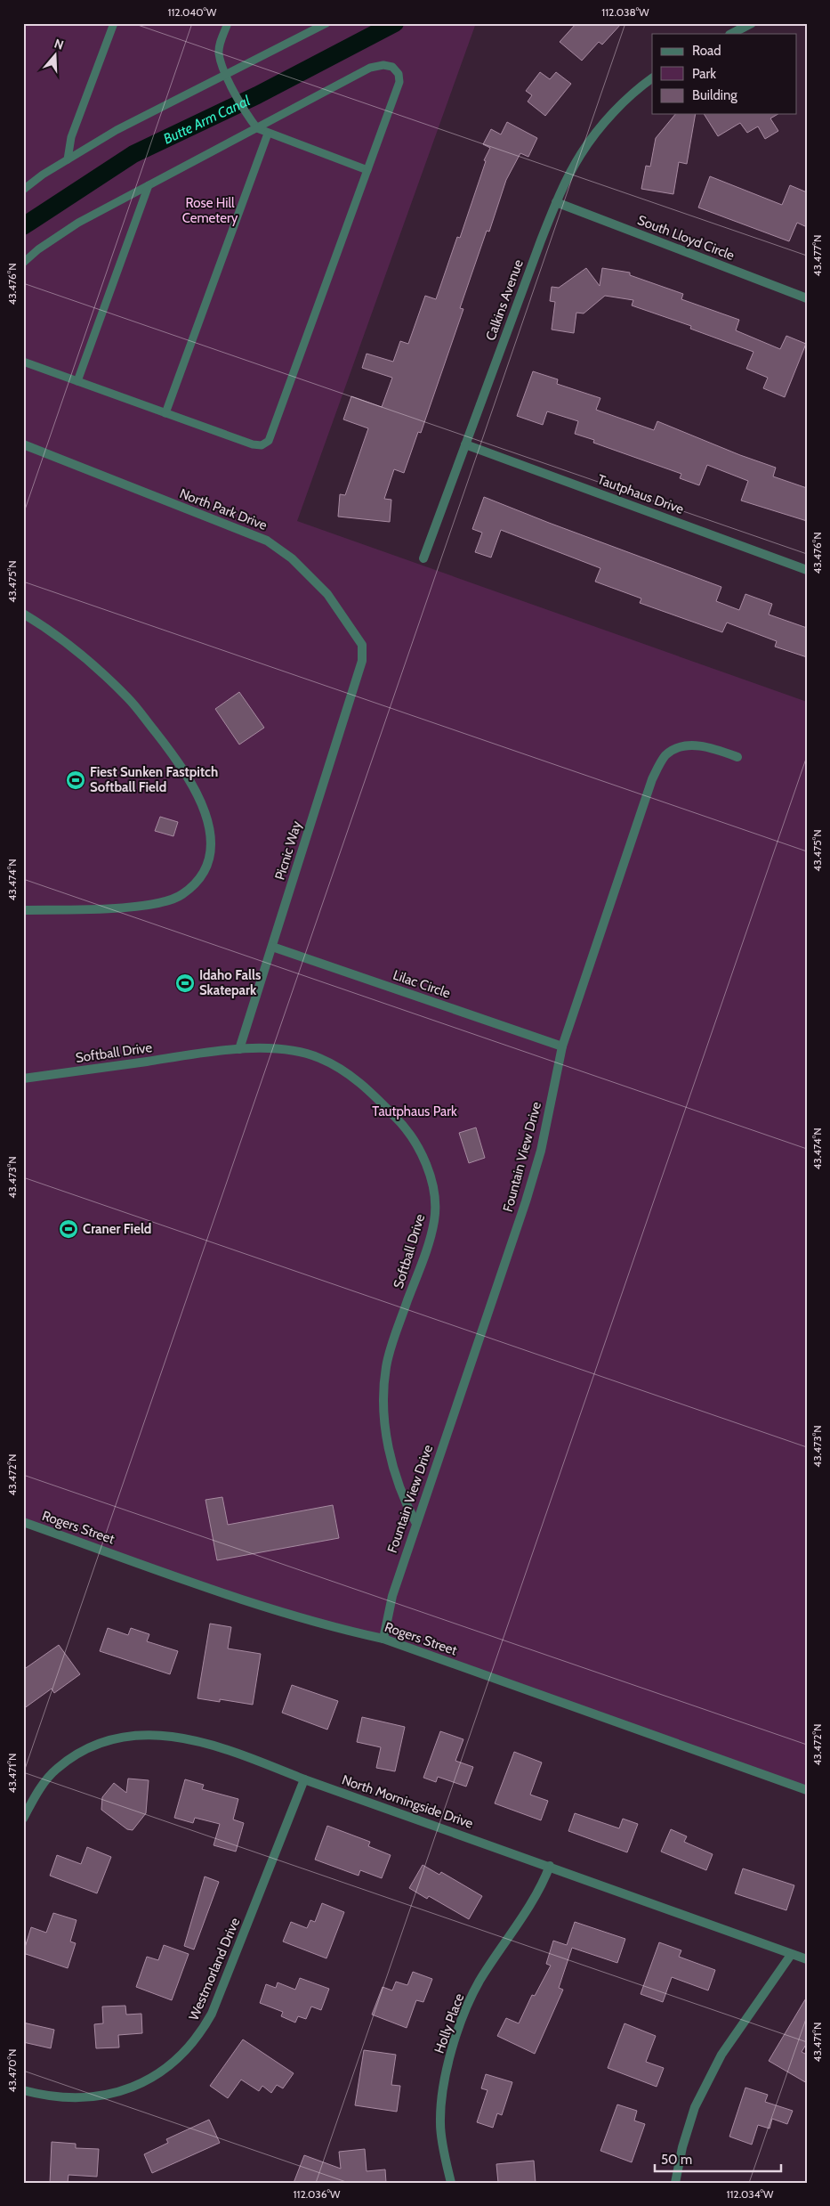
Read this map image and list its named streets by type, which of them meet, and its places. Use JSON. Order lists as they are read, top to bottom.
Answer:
{
  "streets": {
    "street": [
      "South Lloyd Circle",
      "Calkins Avenue",
      "Tautphaus Drive",
      "North Park Drive",
      "Picnic Way",
      "Lilac Circle",
      "Softball Drive",
      "Fountain View Drive",
      "Rogers Street",
      "North Morningside Drive",
      "Westmorland Drive",
      "Holly Place"
    ]
  },
  "crossings": [
    ["South Lloyd Circle", "Calkins Avenue"],
    ["Calkins Avenue", "Tautphaus Drive"],
    ["North Park Drive", "Picnic Way"],
    ["Picnic Way", "Lilac Circle"],
    ["Picnic Way", "Softball Drive"],
    ["Lilac Circle", "Fountain View Drive"],
    ["Softball Drive", "Fountain View Drive"],
    ["Fountain View Drive", "Rogers Street"],
    ["North Morningside Drive", "Westmorland Drive"],
    ["North Morningside Drive", "Holly Place"]
  ],
  "water": ["Butte Arm Canal"],
  "parks": ["Rose Hill Cemetery", "Tautphaus Park"],
  "places": {
    "sports": ["Fiest Sunken Fastpitch Softball Field", "Idaho Falls Skatepark", "Craner Field"]
  },
  "legend": ["Road", "Park", "Building"],
  "scale_bar": "50 m",
  "north": "top",
  "coordinates": [
    "112.040°W",
    "112.038°W",
    "43.477°N",
    "43.476°N",
    "43.475°N",
    "43.474°N",
    "43.473°N",
    "43.472°N",
    "43.471°N",
    "43.470°N",
    "112.036°W",
    "112.034°W"
  ]
}
